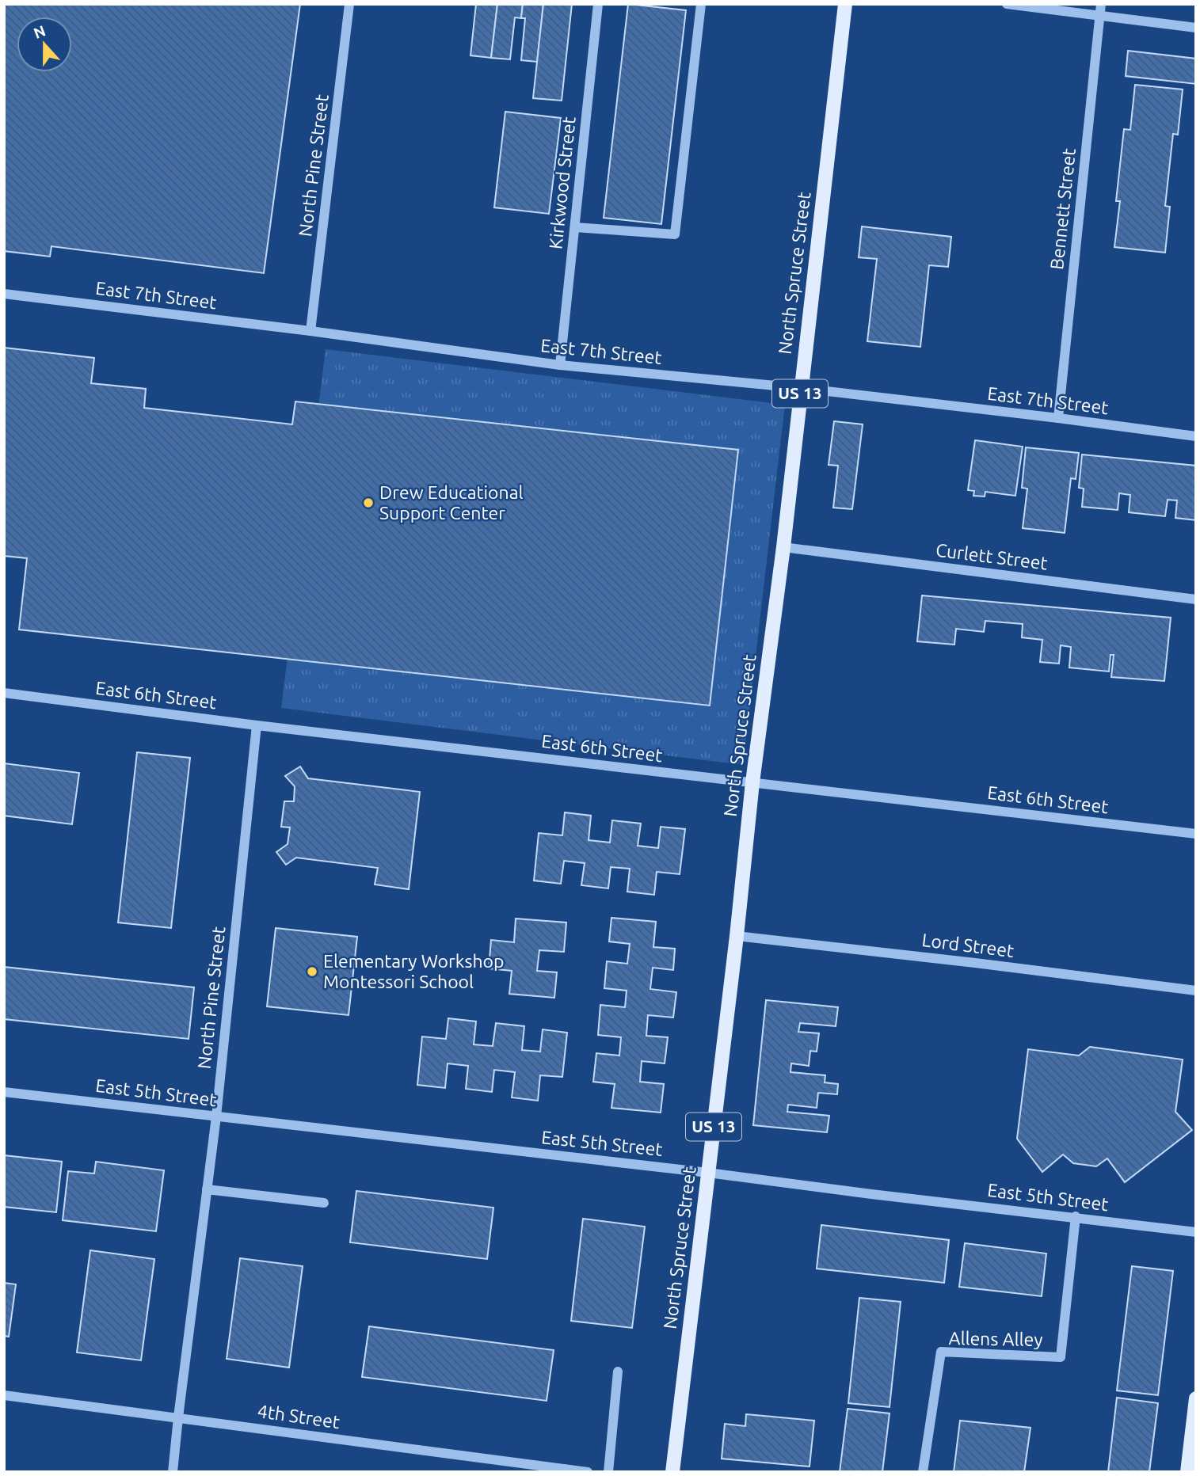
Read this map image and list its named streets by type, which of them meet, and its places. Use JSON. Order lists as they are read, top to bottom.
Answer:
{
  "streets": {
    "main road": ["North Spruce Street", "US 13"],
    "street": [
      "North Pine Street",
      "Kirkwood Street",
      "Bennett Street",
      "East 7th Street",
      "Curlett Street",
      "East 6th Street",
      "Lord Street",
      "East 5th Street",
      "Allens Alley",
      "4th Street"
    ]
  },
  "crossings": [
    ["North Pine Street", "East 7th Street"],
    ["North Pine Street", "East 6th Street"],
    ["North Pine Street", "East 5th Street"],
    ["North Pine Street", "4th Street"],
    ["Kirkwood Street", "East 7th Street"],
    ["Bennett Street", "East 7th Street"],
    ["North Spruce Street", "East 7th Street"],
    ["North Spruce Street", "Curlett Street"],
    ["North Spruce Street", "East 6th Street"],
    ["North Spruce Street", "Lord Street"],
    ["North Spruce Street", "East 5th Street"],
    ["East 5th Street", "Allens Alley"]
  ],
  "places": ["Drew Educational Support Center", "Elementary Workshop Montessori School"],
  "north": "top"
}
